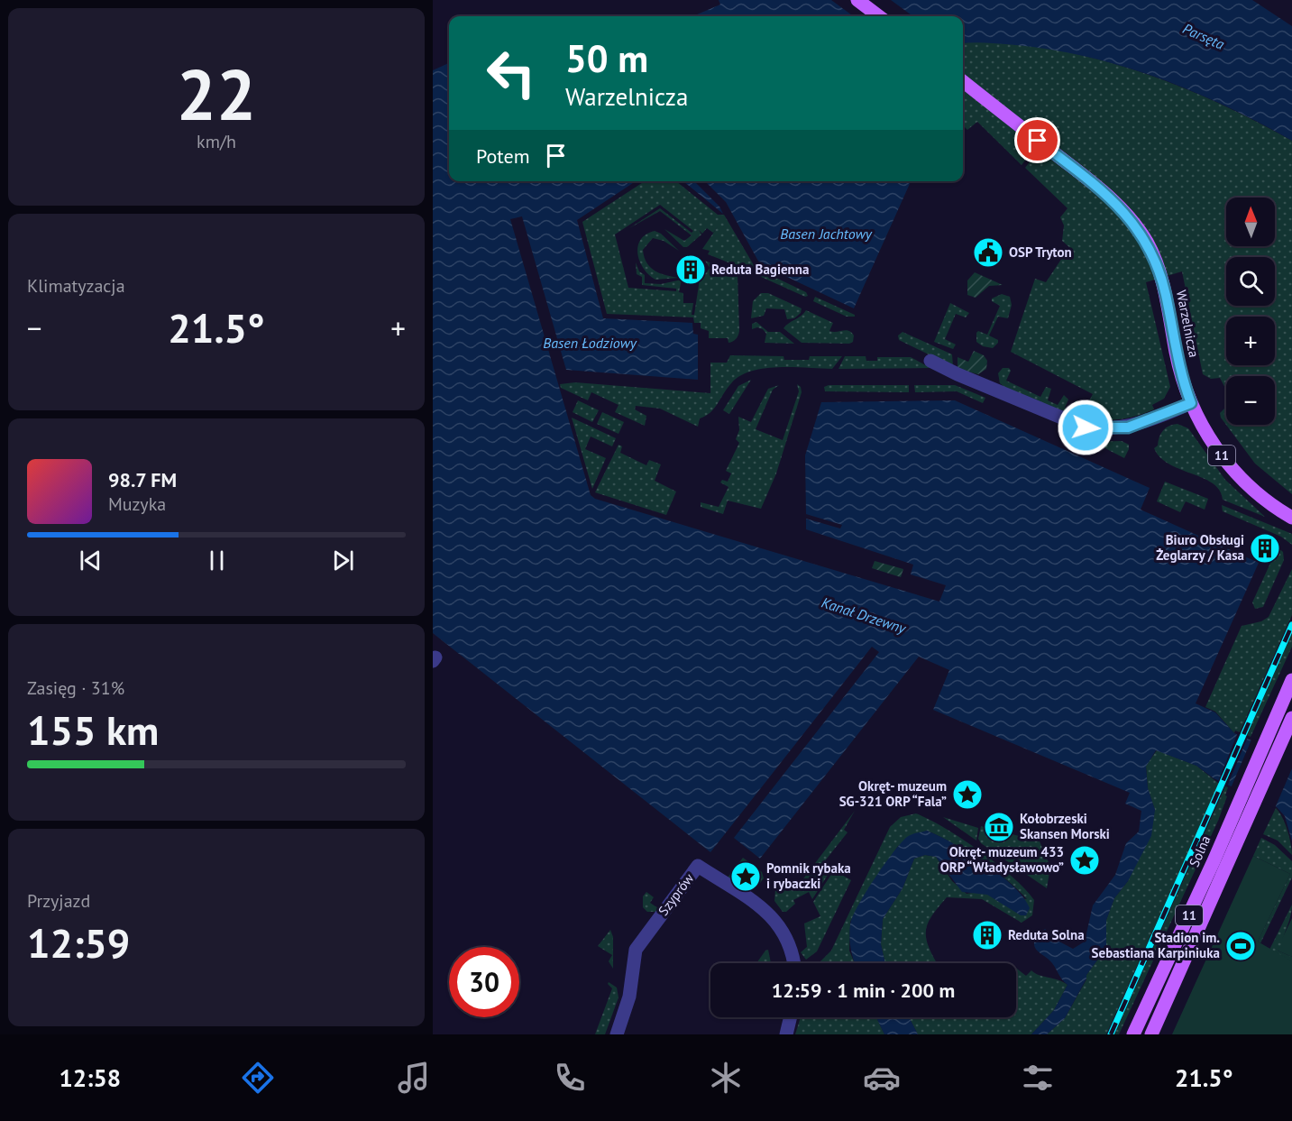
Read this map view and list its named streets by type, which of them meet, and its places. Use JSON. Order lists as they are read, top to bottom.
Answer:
{
  "streets": {
    "main road": ["Warzelnicza", "11", "Solna"],
    "street": ["Szyprów"]
  },
  "water": [
    "Parsęta",
    "Basen Jachtowy",
    "Basen Łodziowy",
    "Kanał Drzewny"
  ],
  "places": {
    "public building": ["OSP Tryton"],
    "building": ["Reduta Bagienna", "Biuro Obsługi Żeglarzy / Kasa", "Reduta Solna"],
    "place": ["Okręt- muzeum SG-321 ORP “Fala”", "Okręt- muzeum 433 ORP “Władysławowo”", "Pomnik rybaka i rybaczki"],
    "museum": ["Kołobrzeski Skansen Morski"],
    "sports": ["Stadion im. Sebastiana Karpiniuka"]
  },
  "north": "top",
  "page": {
    "tile": [
      ["22", "km/h"],
      "Klimatyzacja",
      ["Zasięg · 31%", "155 km"],
      ["Przyjazd", "12:59"]
    ],
    "turn": ["50 m", "Warzelnicza"],
    "then": "Potem",
    "map_buttons": ["+", "−"],
    "heat": ["−", "21.5°", "+"],
    "song": ["98.7 FM", "Muzyka"],
    "limit": "30",
    "trip": "12:59 · 1 min · 200 m",
    "tabs": ["12:58", "21.5°"]
  }
}
